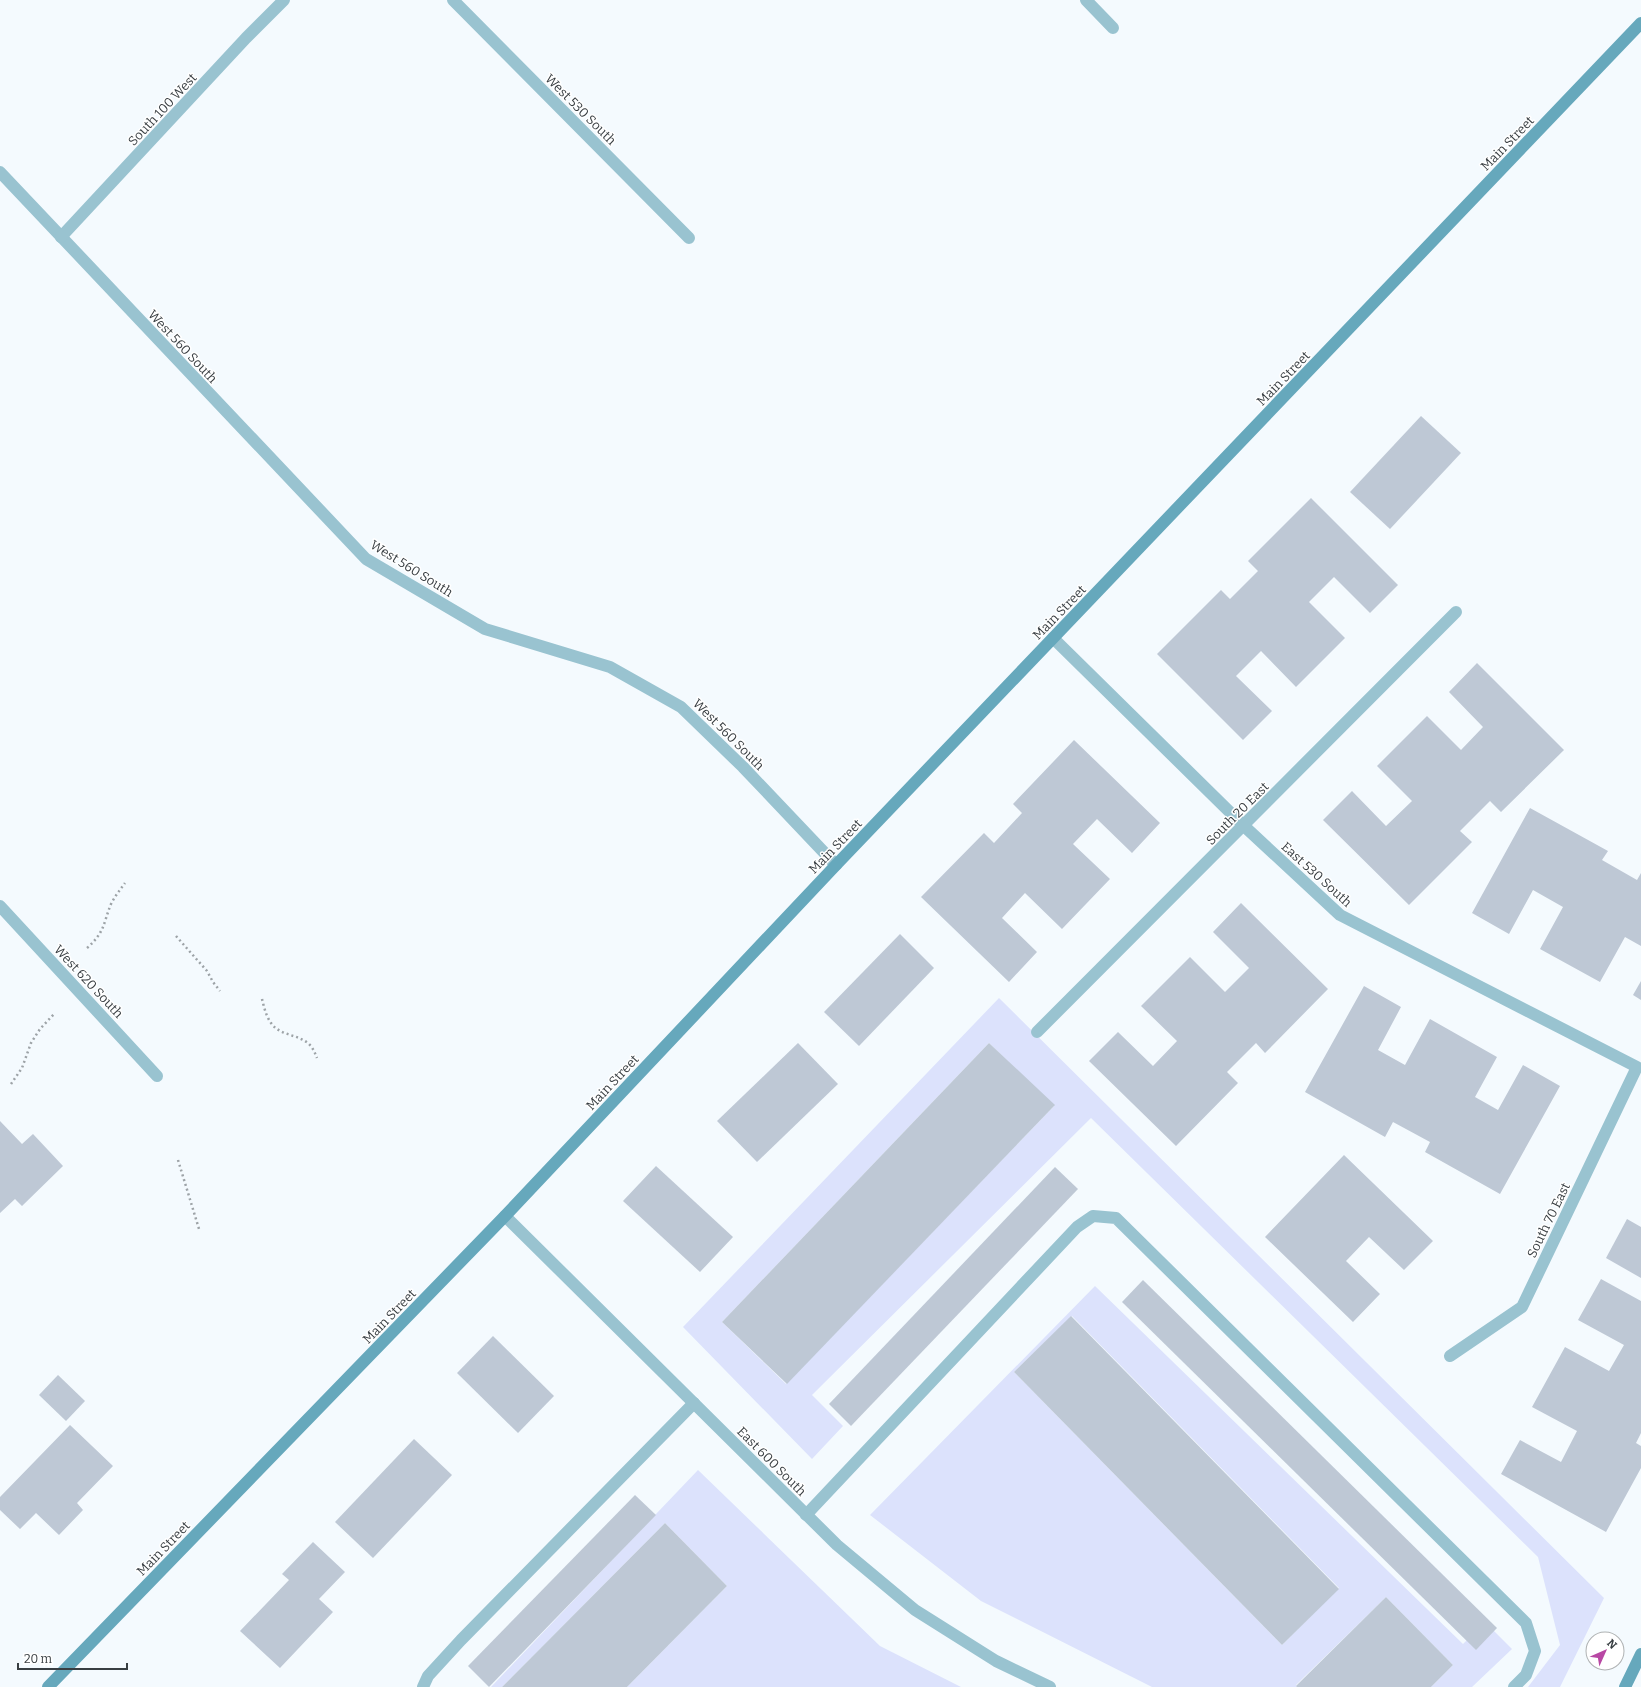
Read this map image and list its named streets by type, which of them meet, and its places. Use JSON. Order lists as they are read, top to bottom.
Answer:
{
  "streets": {
    "street": [
      "South 100 West",
      "West 530 South",
      "Main Street",
      "West 560 South",
      "South 20 East",
      "East 530 South",
      "West 620 South",
      "South 70 East",
      "East 600 South"
    ]
  },
  "crossings": [
    ["South 100 West", "West 560 South"],
    ["Main Street", "West 560 South"],
    ["Main Street", "East 530 South"],
    ["Main Street", "East 600 South"],
    ["South 20 East", "East 530 South"],
    ["East 530 South", "South 70 East"]
  ],
  "scale_bar": "20 m",
  "north": "top right"
}
